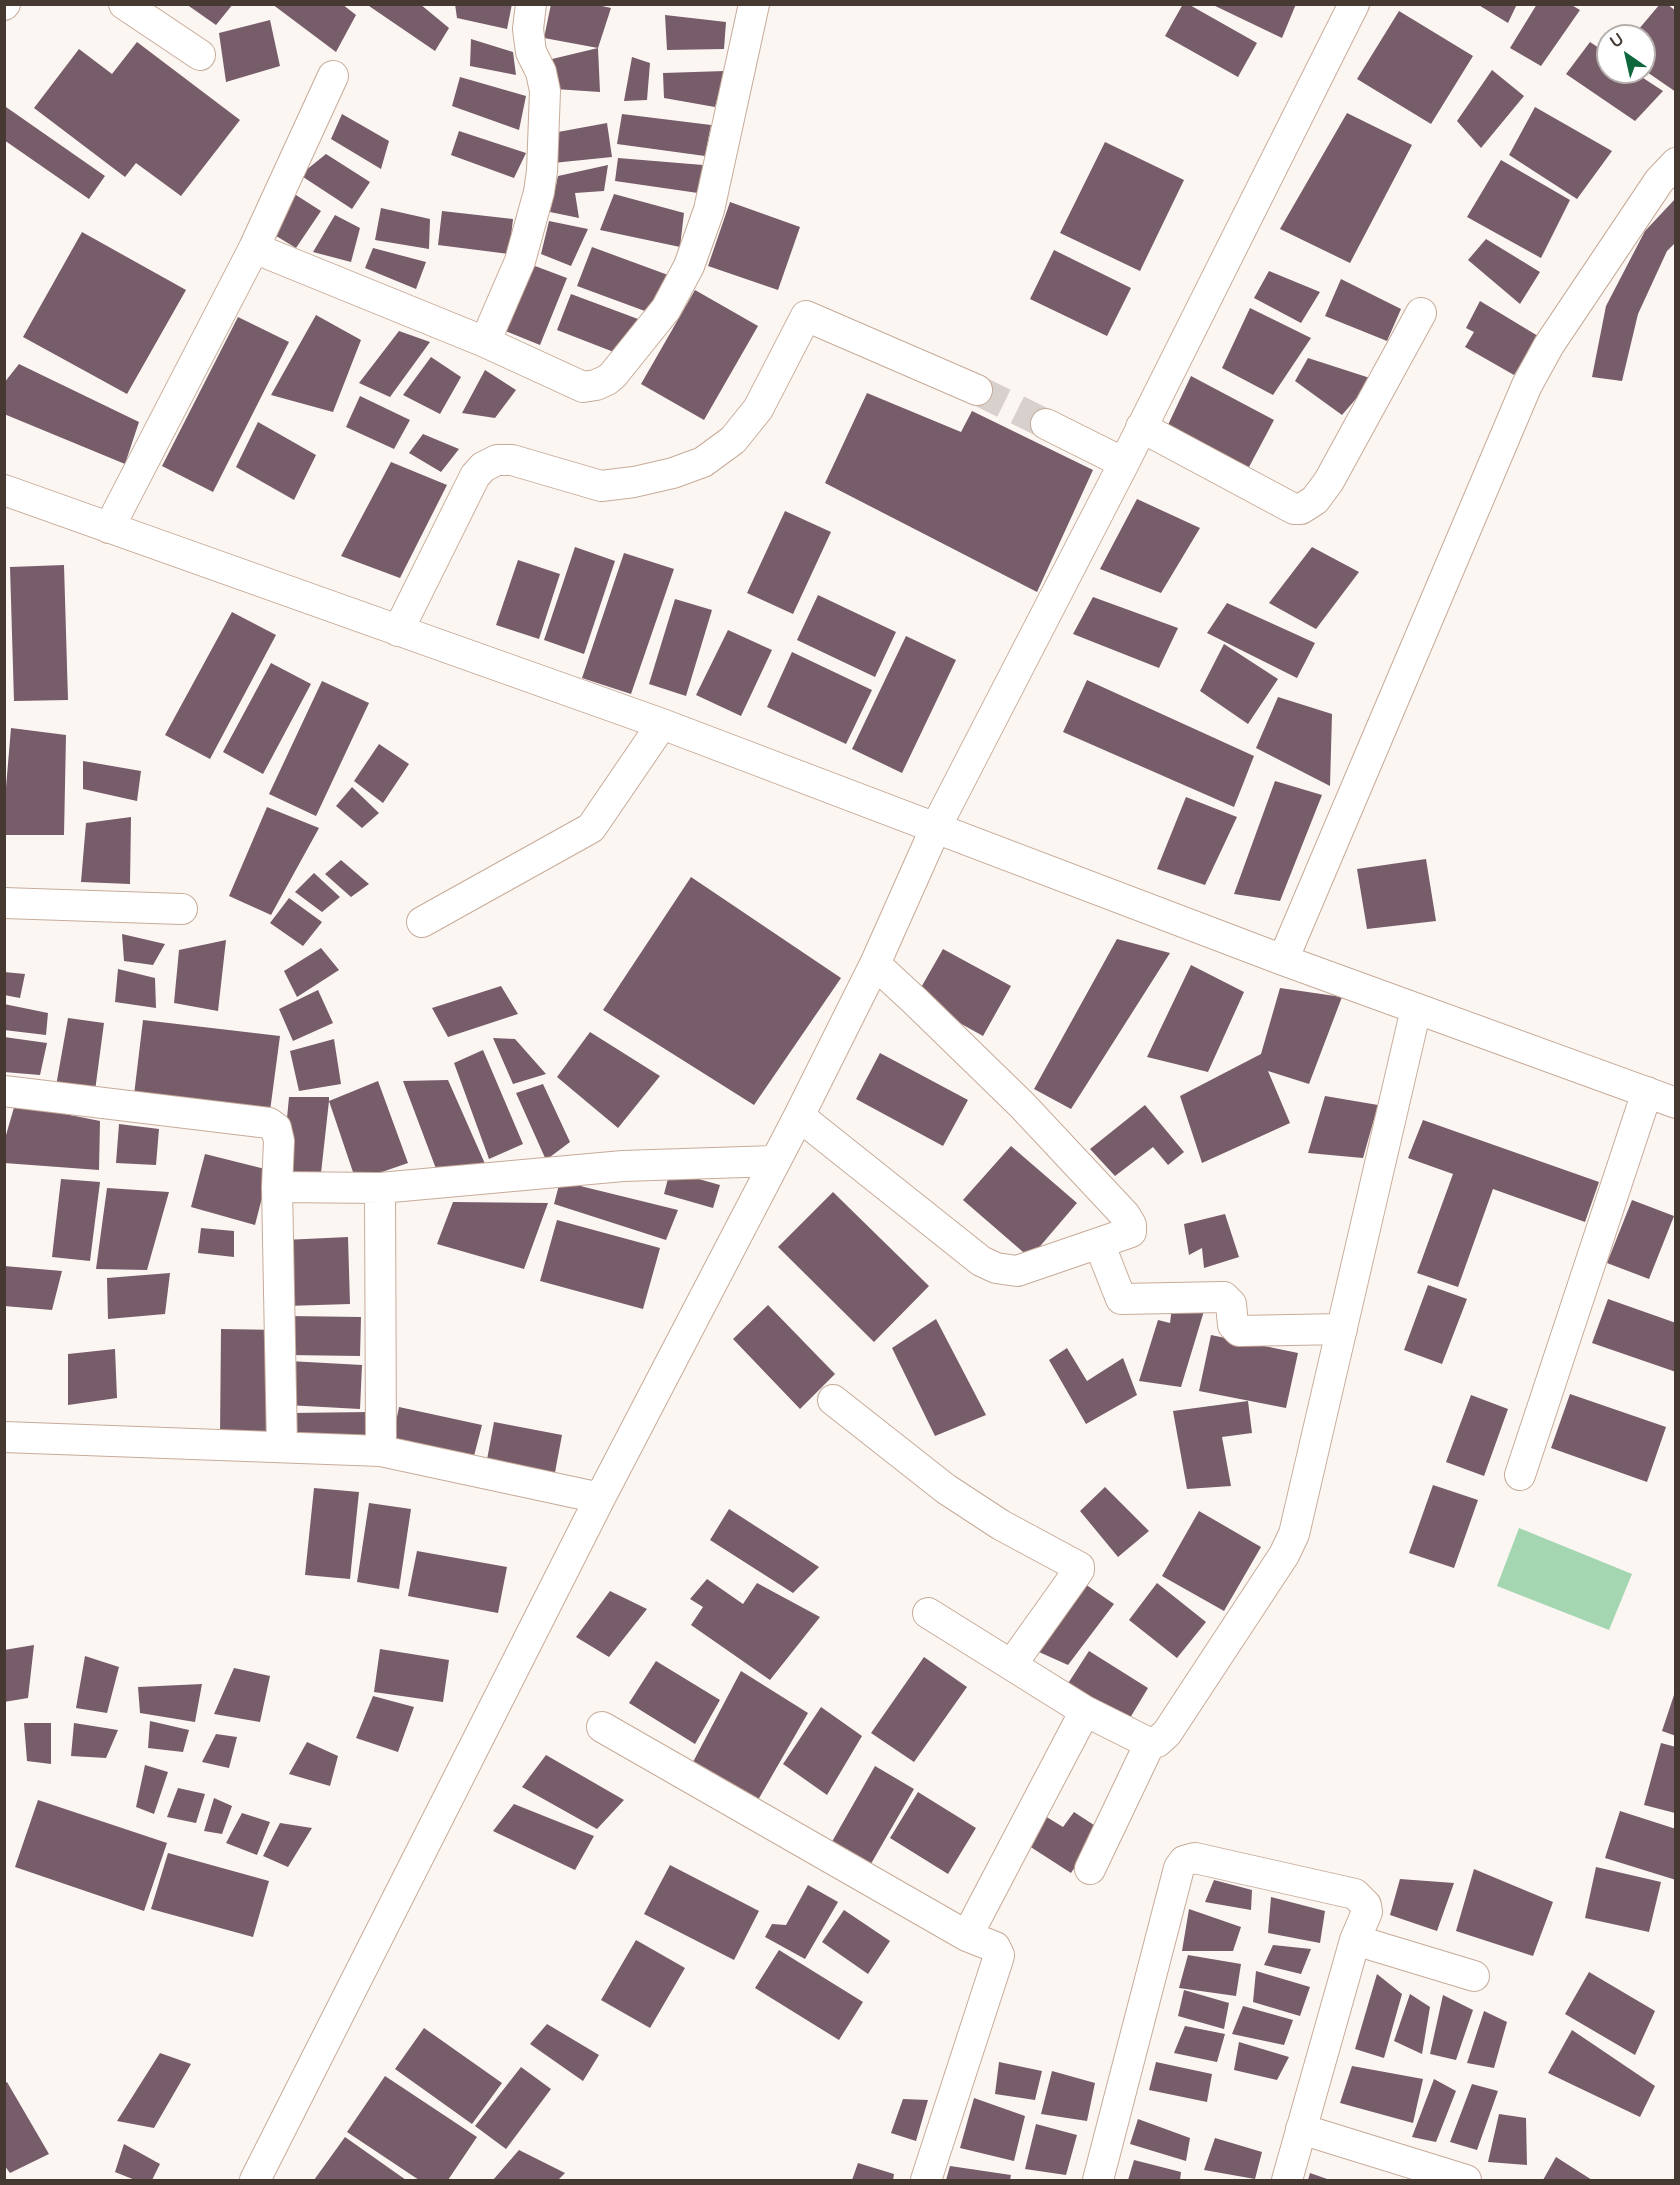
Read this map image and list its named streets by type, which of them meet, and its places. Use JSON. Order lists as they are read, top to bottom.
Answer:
{
  "north": "top left"
}
